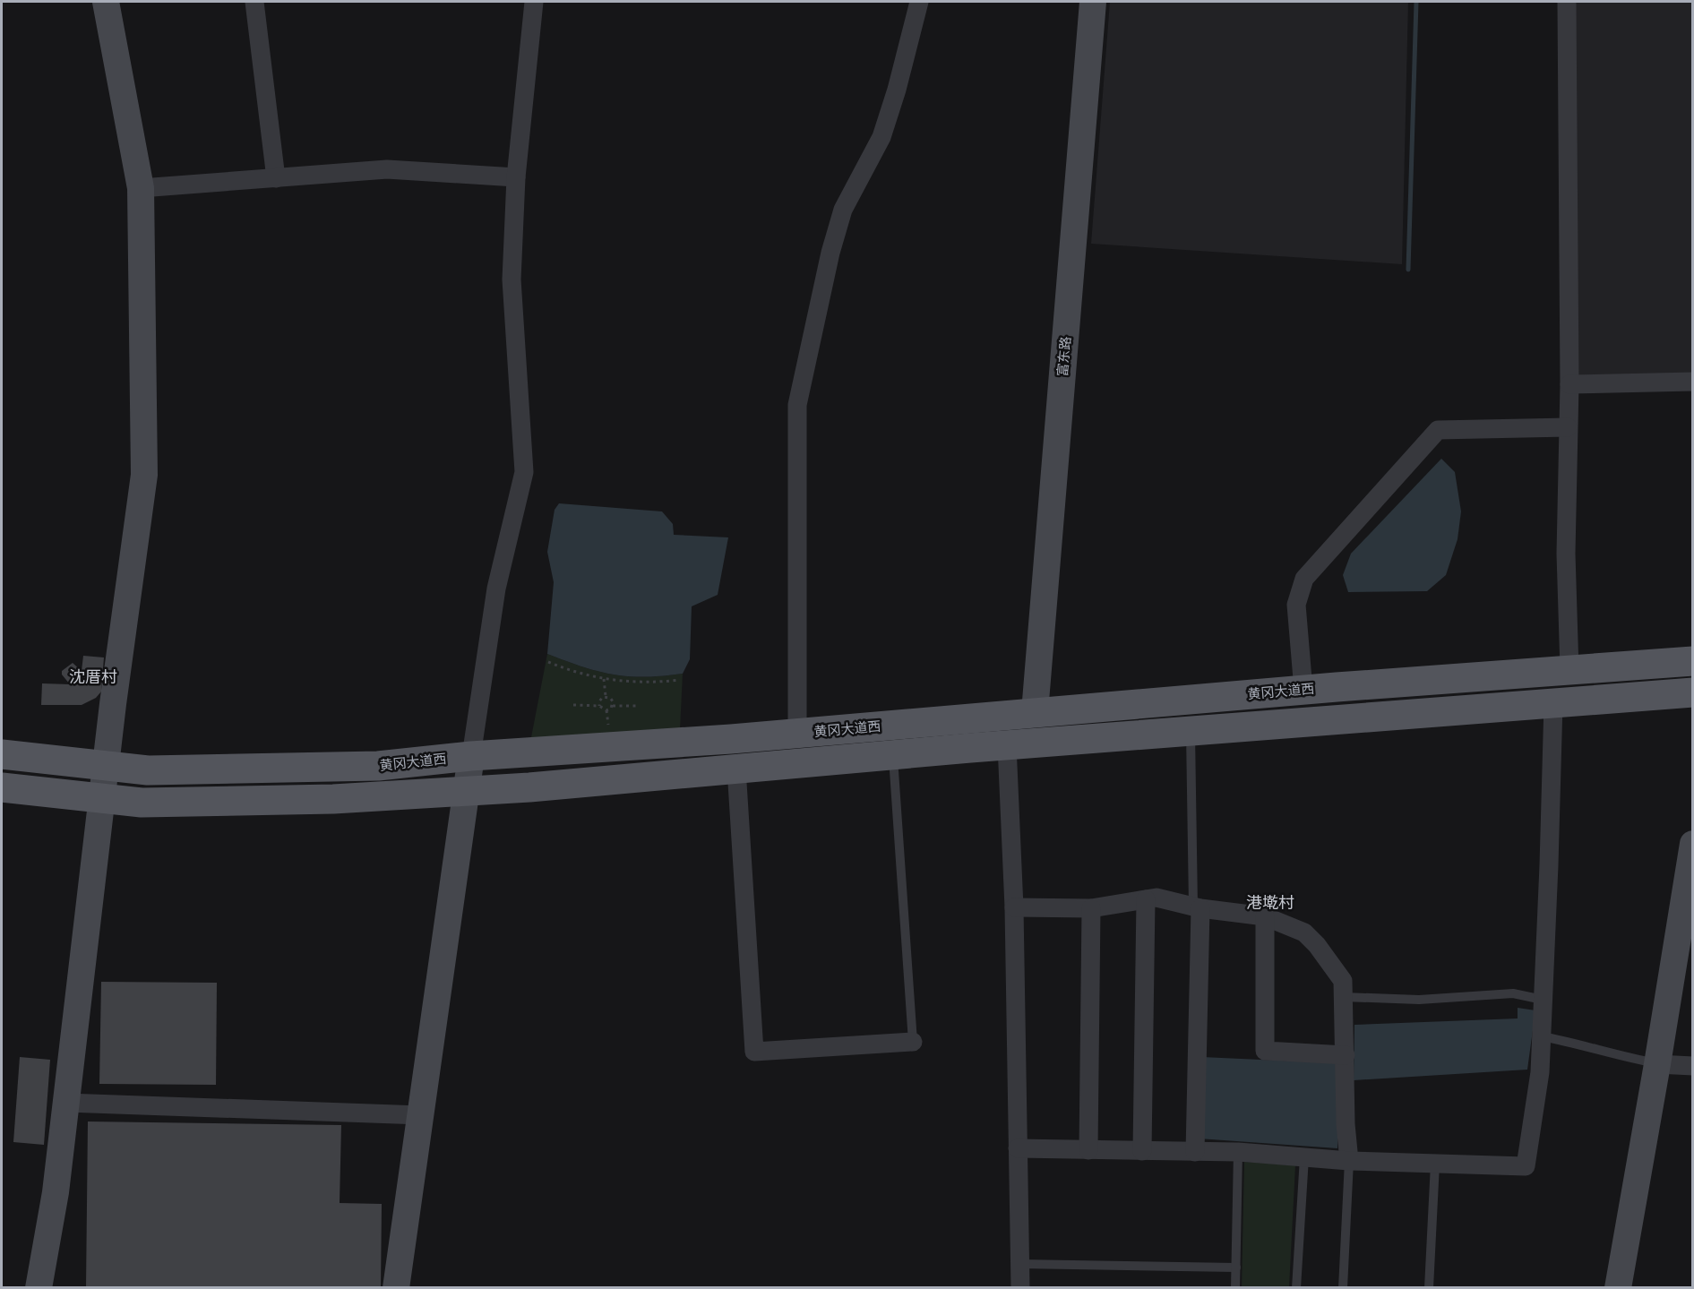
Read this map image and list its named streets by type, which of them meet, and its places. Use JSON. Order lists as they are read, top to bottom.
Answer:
{
  "streets": {
    "main road": ["黄冈大道西"],
    "street": ["富东路"]
  },
  "crossings": [
    ["富东路", "黄冈大道西"]
  ],
  "districts": ["沈厝村", "港墘村"]
}
